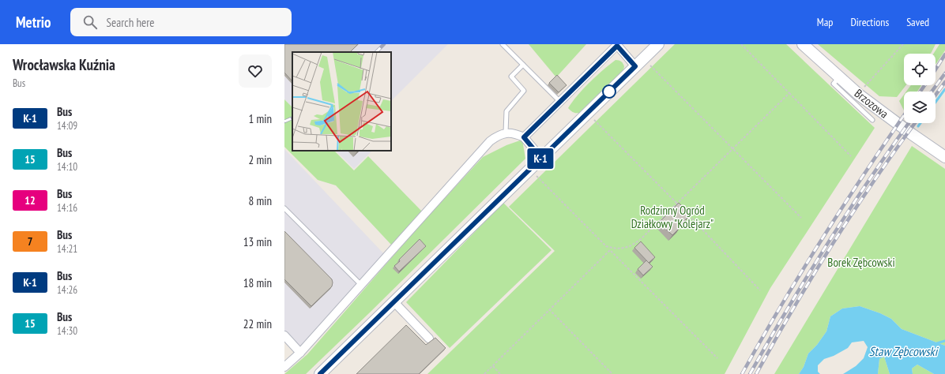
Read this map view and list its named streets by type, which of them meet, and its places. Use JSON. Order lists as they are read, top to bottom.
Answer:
{
  "streets": {
    "main road": ["Brzozowa"]
  },
  "water": ["Staw Zębcowski"],
  "parks": ["Rodzinny Ogród Działkowy \"Kolejarz\"", "Borek Zębcowski"],
  "lines": ["bus line K-1"],
  "page": {
    "header": "Metrio",
    "search": "Search here",
    "nav": ["Map", "Directions", "Saved"],
    "heading": ["Wrocławska Kuźnia", "Bus"],
    "on_map": "K-1",
    "list": [
      {
        "mark": "K-1",
        "name": "Bus",
        "note": "14:09",
        "value": "1 min"
      },
      {
        "mark": "15",
        "name": "Bus",
        "note": "14:10",
        "value": "2 min"
      },
      {
        "mark": "12",
        "name": "Bus",
        "note": "14:16",
        "value": "8 min"
      },
      {
        "mark": "7",
        "name": "Bus",
        "note": "14:21",
        "value": "13 min"
      },
      {
        "mark": "K-1",
        "name": "Bus",
        "note": "14:26",
        "value": "18 min"
      },
      {
        "mark": "15",
        "name": "Bus",
        "note": "14:30",
        "value": "22 min"
      }
    ]
  }
}
